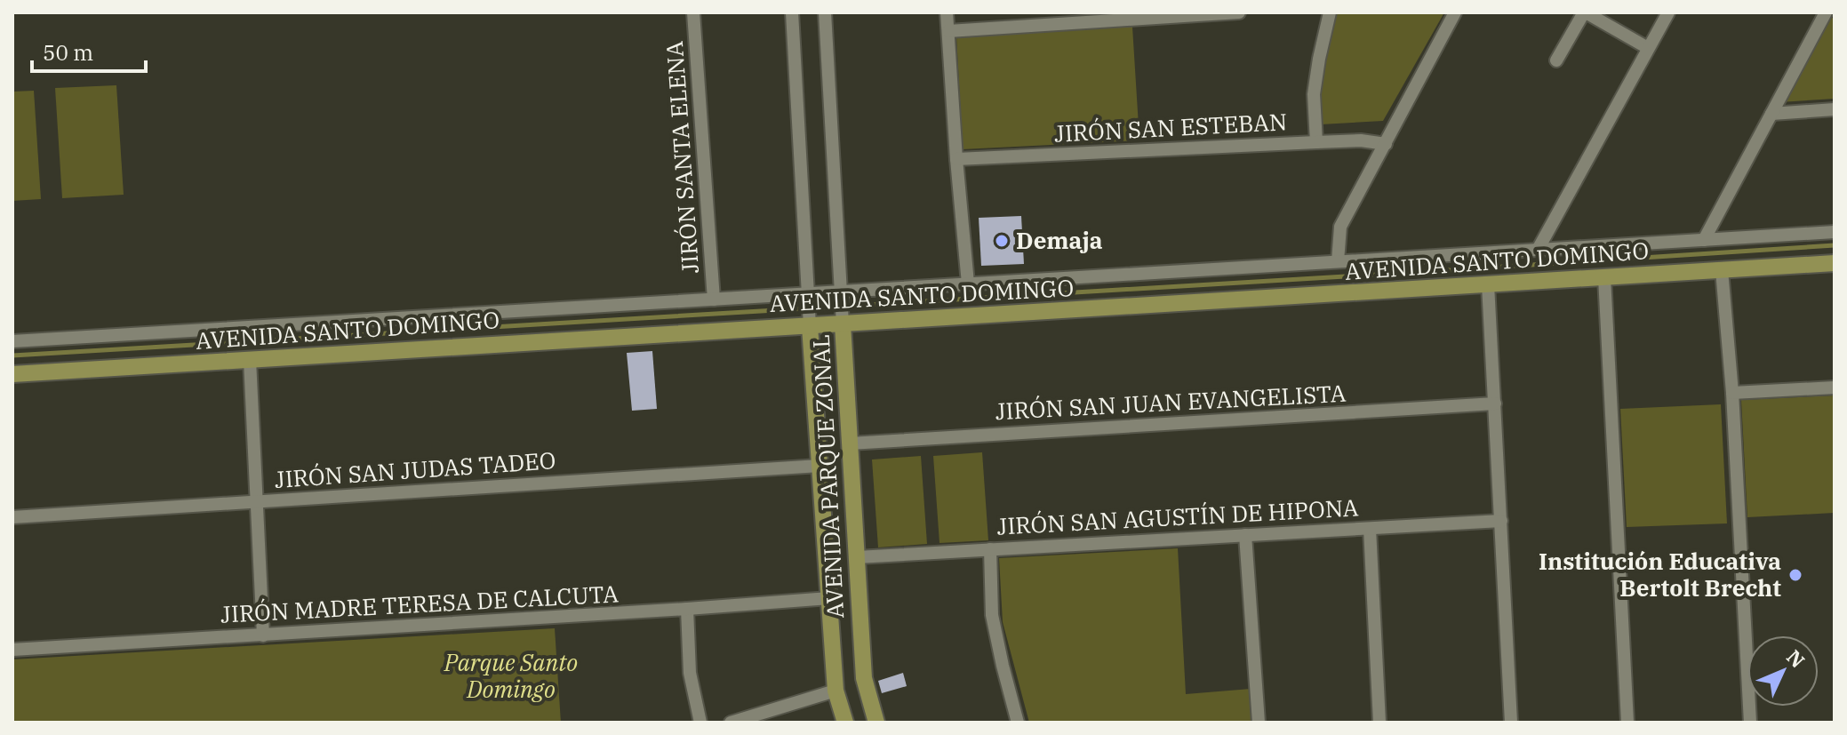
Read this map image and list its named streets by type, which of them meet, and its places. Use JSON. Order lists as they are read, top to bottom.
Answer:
{
  "streets": {
    "main road": ["AVENIDA SANTO DOMINGO", "AVENIDA PARQUE ZONAL"],
    "street": [
      "JIRÓN SAN ESTEBAN",
      "JIRÓN SANTA ELENA",
      "JIRÓN SAN JUAN EVANGELISTA",
      "JIRÓN SAN JUDAS TADEO",
      "JIRÓN SAN AGUSTÍN DE HIPONA",
      "JIRÓN MADRE TERESA DE CALCUTA"
    ]
  },
  "crossings": [
    ["JIRÓN SANTA ELENA", "AVENIDA SANTO DOMINGO"],
    ["AVENIDA SANTO DOMINGO", "AVENIDA PARQUE ZONAL"],
    ["JIRÓN SAN JUAN EVANGELISTA", "AVENIDA PARQUE ZONAL"],
    ["JIRÓN SAN JUDAS TADEO", "AVENIDA PARQUE ZONAL"],
    ["AVENIDA PARQUE ZONAL", "JIRÓN SAN AGUSTÍN DE HIPONA"],
    ["AVENIDA PARQUE ZONAL", "JIRÓN MADRE TERESA DE CALCUTA"]
  ],
  "parks": ["Parque Santo Domingo"],
  "places": ["Demaja", "Institución Educativa Bertolt Brecht"],
  "scale_bar": "50 m",
  "north": "top right"
}
